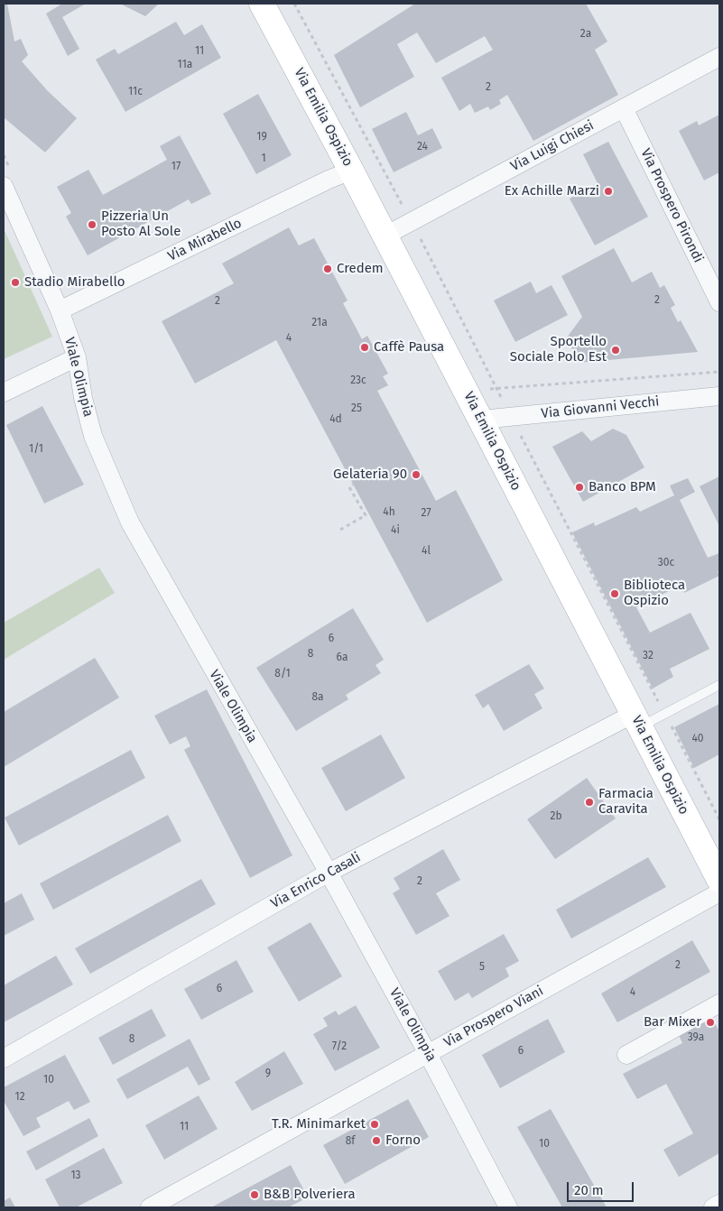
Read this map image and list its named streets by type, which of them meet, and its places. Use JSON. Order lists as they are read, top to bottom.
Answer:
{
  "streets": {
    "main road": ["Via Emilia Ospizio"],
    "street": [
      "Via Luigi Chiesi",
      "Via Prospero Pirondi",
      "Via Mirabello",
      "Viale Olimpia",
      "Via Giovanni Vecchi",
      "Via Enrico Casali",
      "Via Prospero Viani"
    ]
  },
  "crossings": [
    ["Via Emilia Ospizio", "Via Luigi Chiesi"],
    ["Via Emilia Ospizio", "Via Mirabello"],
    ["Via Emilia Ospizio", "Via Giovanni Vecchi"],
    ["Via Emilia Ospizio", "Via Enrico Casali"],
    ["Via Luigi Chiesi", "Via Prospero Pirondi"],
    ["Via Mirabello", "Viale Olimpia"],
    ["Viale Olimpia", "Via Enrico Casali"],
    ["Viale Olimpia", "Via Prospero Viani"]
  ],
  "places": [
    "Ex Achille Marzi",
    "Pizzeria Un Posto Al Sole",
    "Credem",
    "Stadio Mirabello",
    "Caffè Pausa",
    "Sportello Sociale Polo Est",
    "Gelateria 90",
    "Banco BPM",
    "Biblioteca Ospizio",
    "Farmacia Caravita",
    "Bar Mixer",
    "T.R. Minimarket",
    "Forno",
    "B&B Polveriera"
  ],
  "house_numbers": [
    "2a",
    "11",
    "11a",
    "2",
    "11c",
    "19",
    "24",
    "1",
    "17",
    "2",
    "2",
    "21a",
    "4",
    "23c",
    "25",
    "4d",
    "1/1",
    "4h",
    "27",
    "4i",
    "4l",
    "30c",
    "6",
    "8",
    "32",
    "6a",
    "8/1",
    "8a",
    "40",
    "2b",
    "2",
    "2",
    "5",
    "6",
    "4",
    "39a",
    "8",
    "7/2",
    "6",
    "9",
    "10",
    "12",
    "11",
    "8f",
    "10",
    "13"
  ],
  "scale_bar": "20 m"
}
